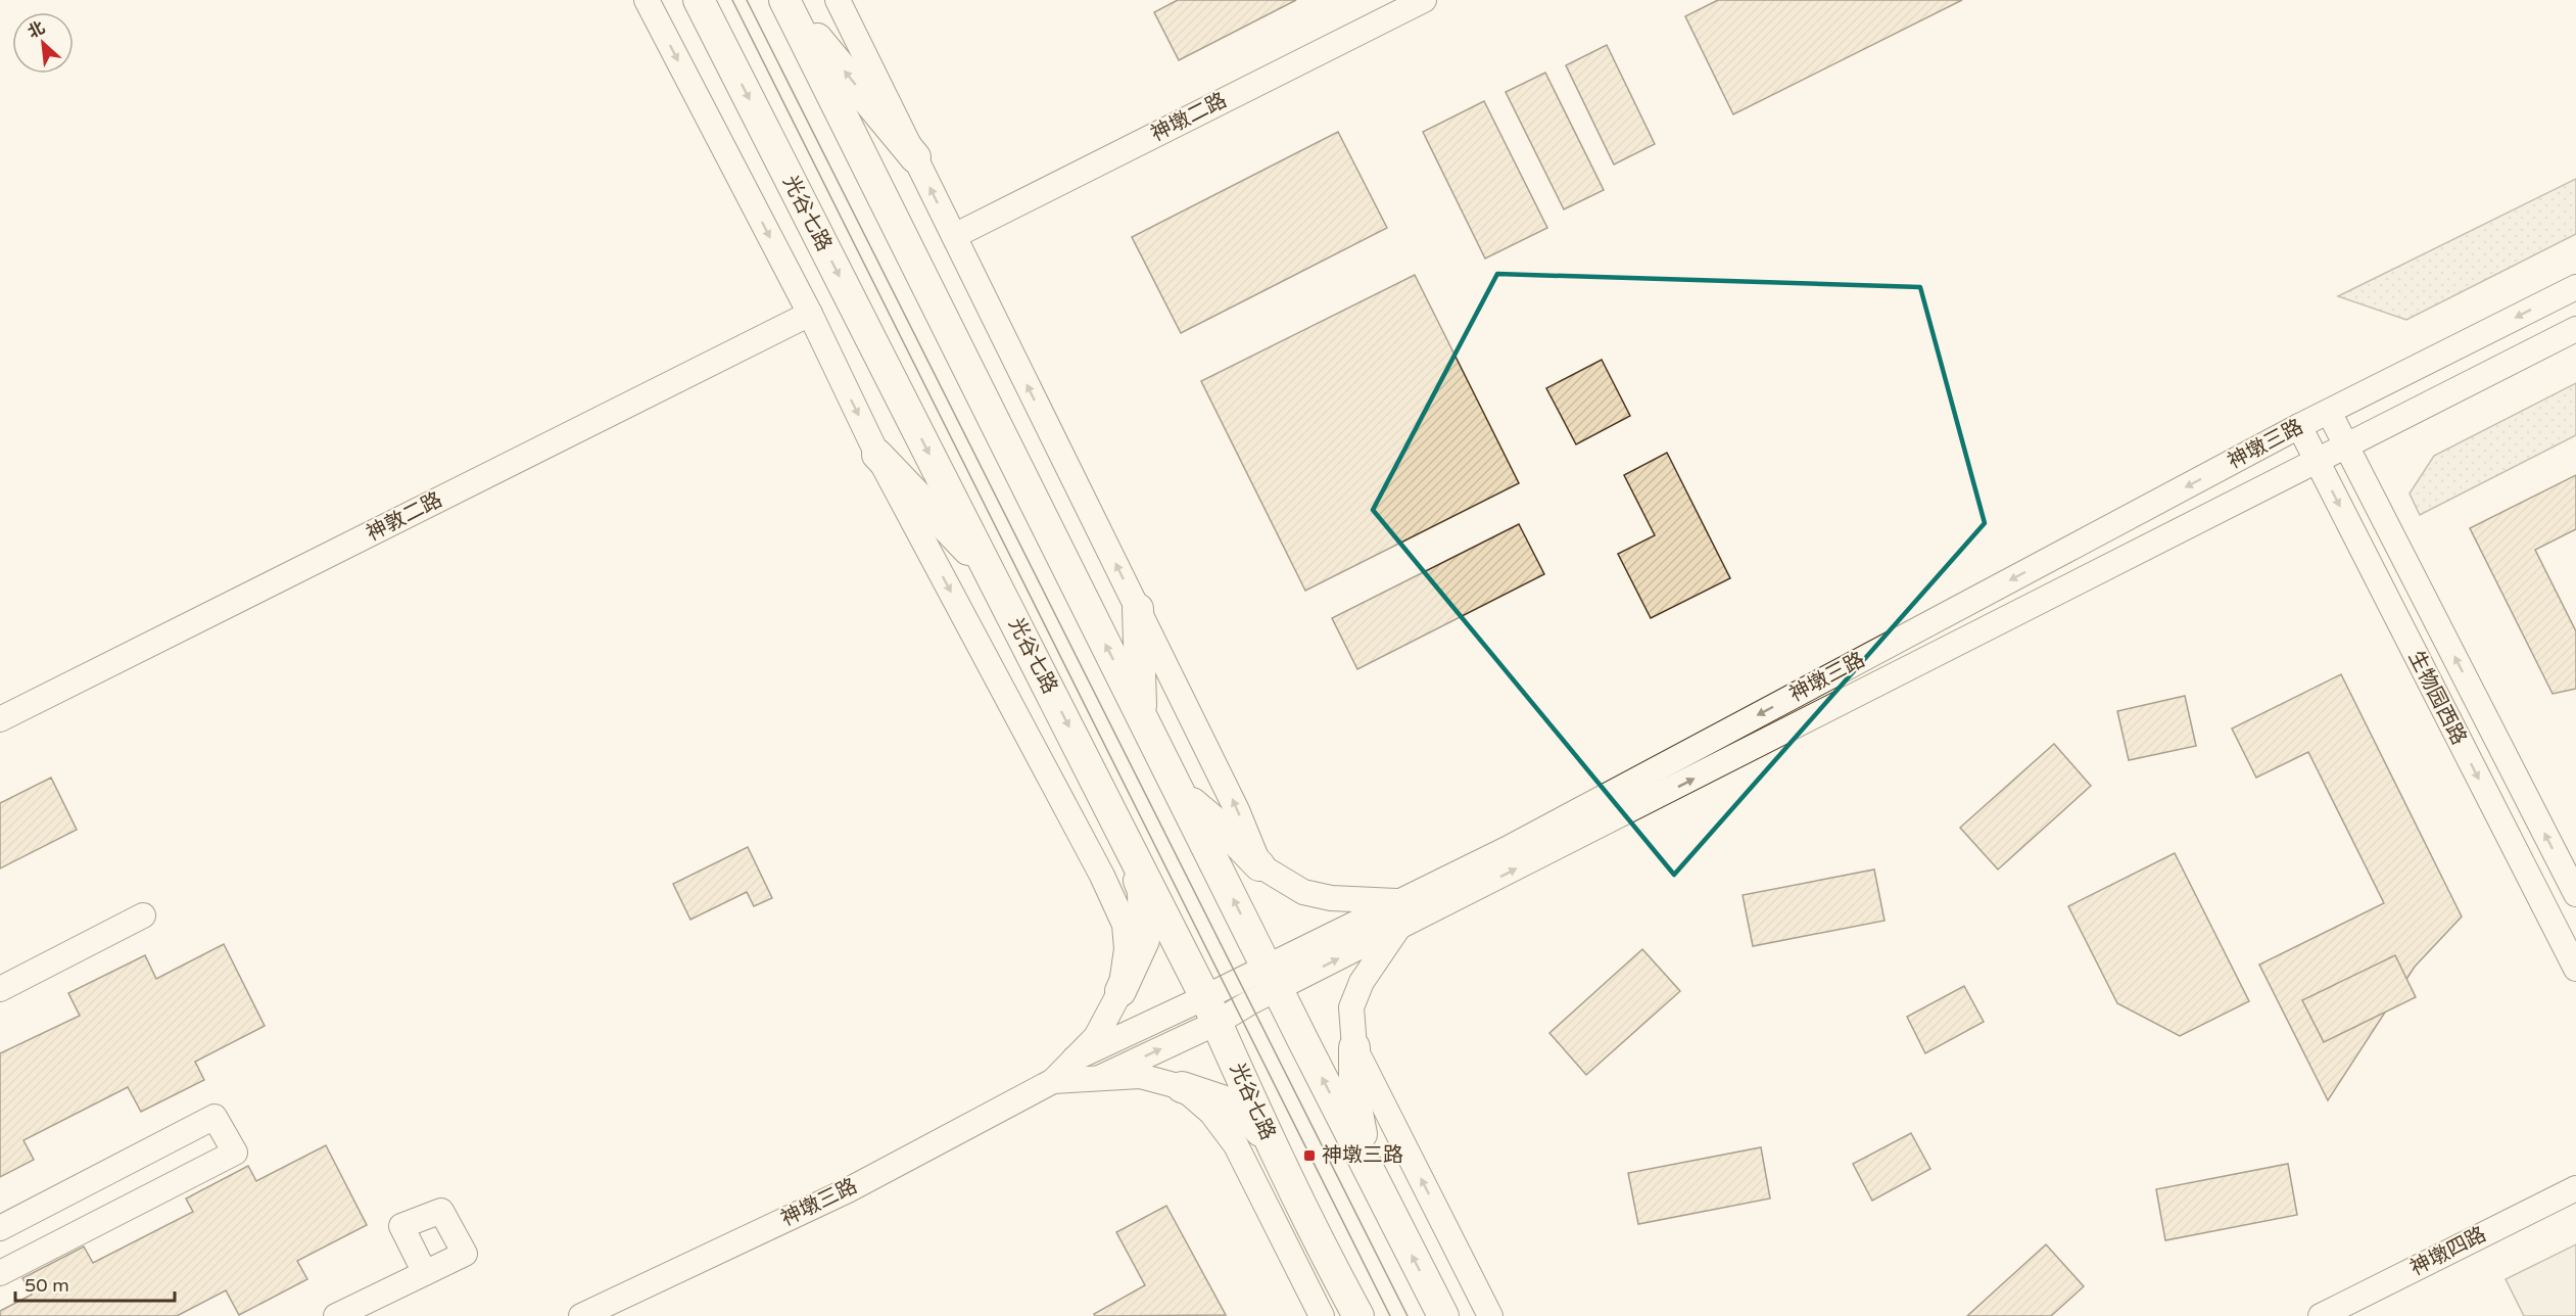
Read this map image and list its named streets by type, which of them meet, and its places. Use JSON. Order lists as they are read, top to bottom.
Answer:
{
  "streets": {
    "main road": ["光谷七路"],
    "street": [
      "神墩二路",
      "神墩三路",
      "神敦二路",
      "生物园西路",
      "神墩四路"
    ]
  },
  "crossings": [
    ["光谷七路", "神墩三路"],
    ["神墩三路", "生物园西路"]
  ],
  "places": {
    "transit": ["神墩三路"]
  },
  "scale_bar": "50 m",
  "north": "top left"
}
